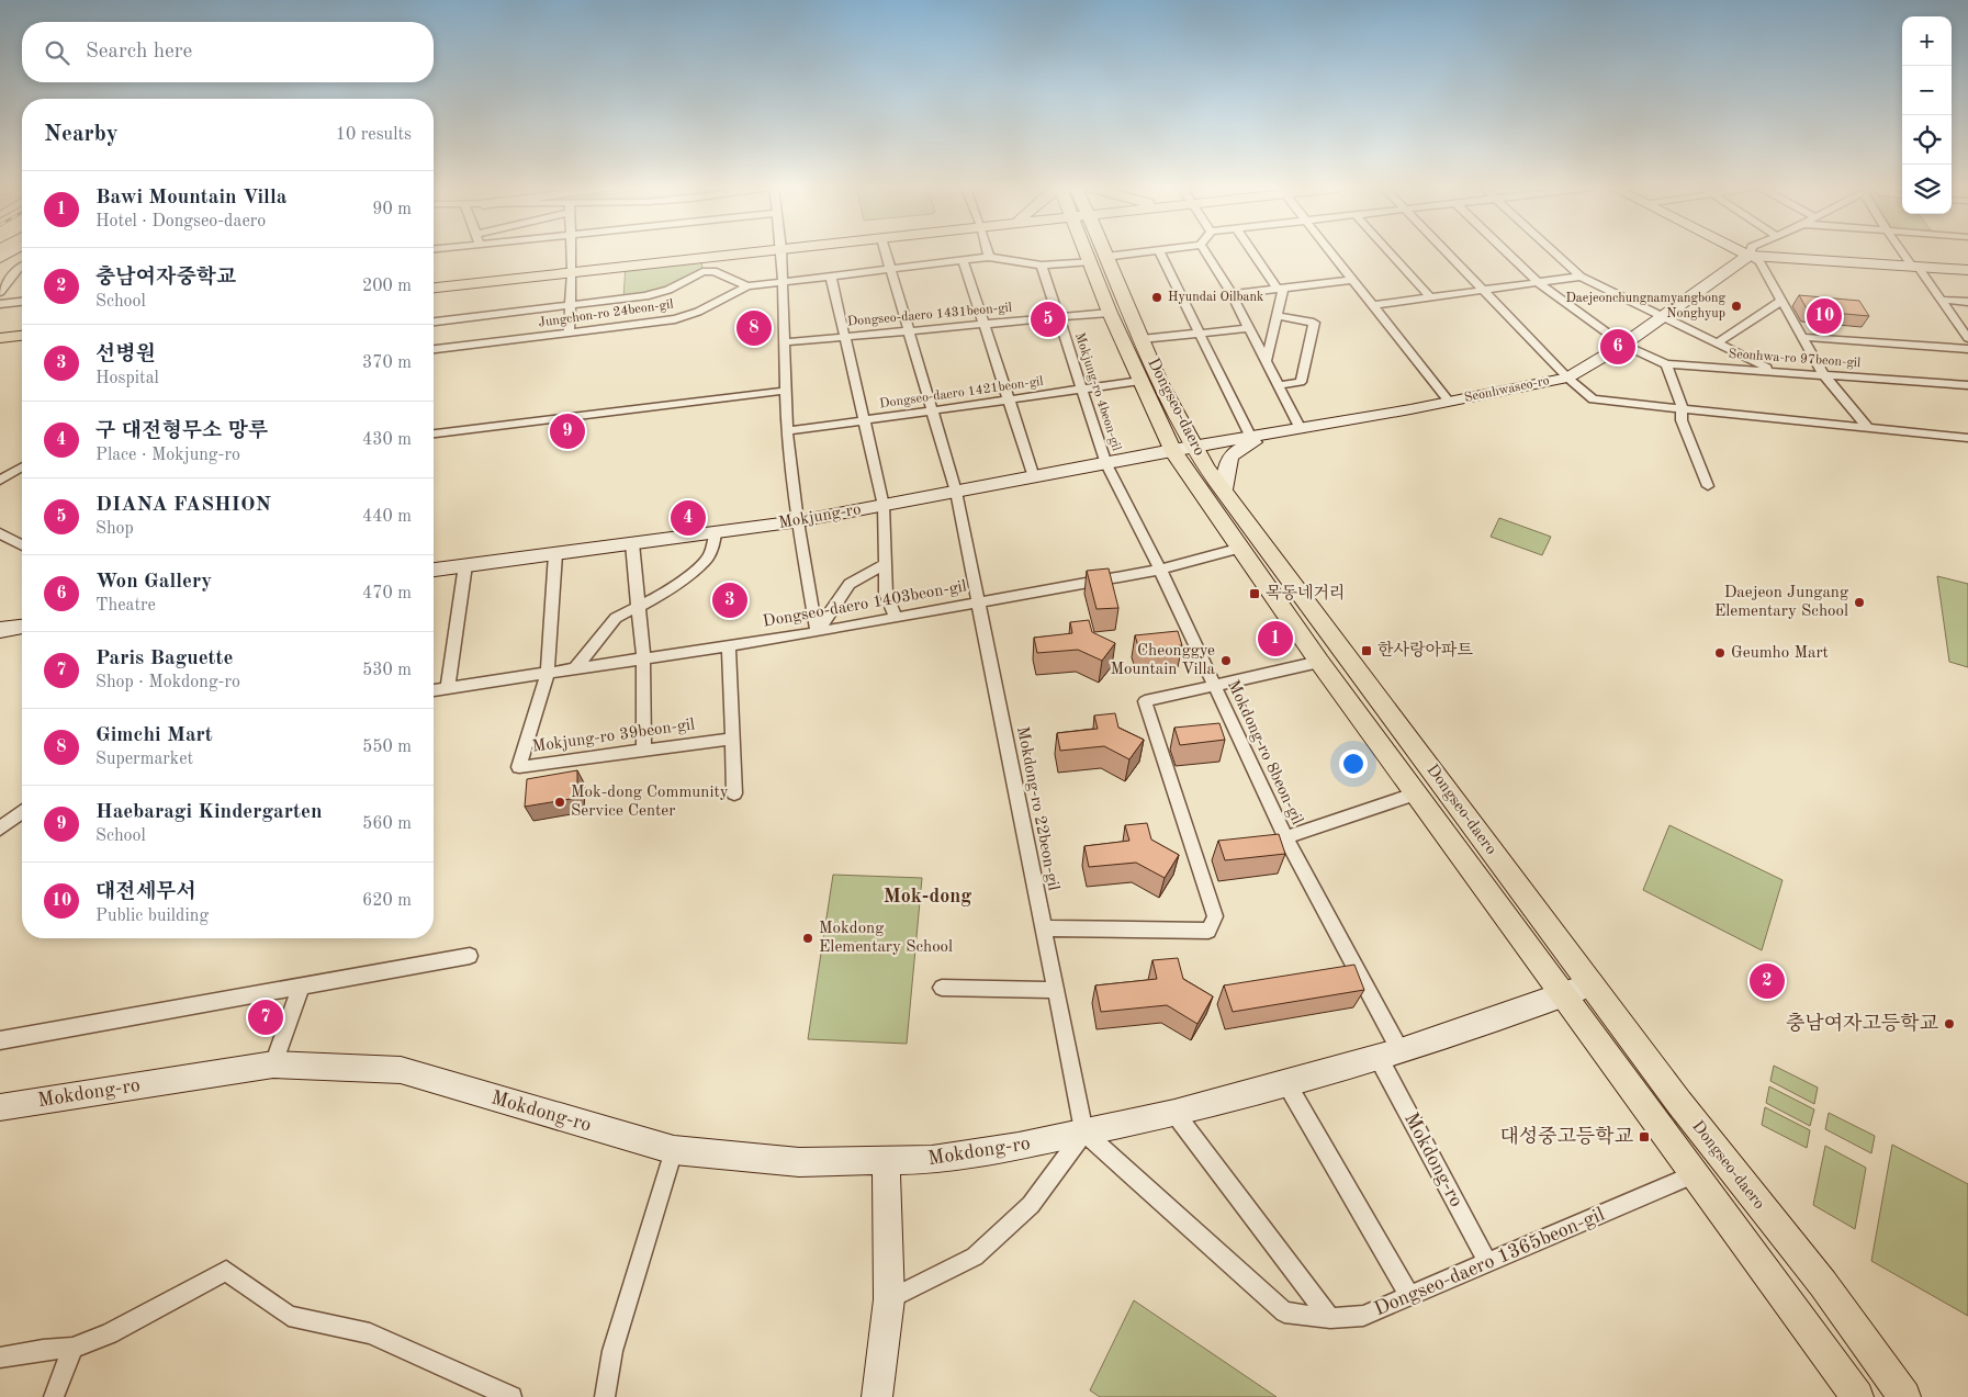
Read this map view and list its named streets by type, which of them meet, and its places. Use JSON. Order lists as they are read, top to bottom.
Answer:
{
  "streets": {
    "main road": ["Dongseo-daero", "Mokjung-ro", "Mokdong-ro"],
    "street": [
      "Jungchon-ro 24beon-gil",
      "Dongseo-daero 1431beon-gil",
      "Seonhwa-ro 97beon-gil",
      "Seonhwaseo-ro",
      "Mokjung-ro 4beon-gil",
      "Dongseo-daero 1421beon-gil",
      "Dongseo-daero 1403beon-gil",
      "Mokjung-ro 39beon-gil",
      "Mokdong-ro 8beon-gil",
      "Mokdong-ro 22beon-gil",
      "Dongseo-daero 1365beon-gil"
    ]
  },
  "crossings": [
    ["Jungchon-ro 24beon-gil", "Mokjung-ro 4beon-gil"],
    ["Jungchon-ro 24beon-gil", "Dongseo-daero"],
    ["Jungchon-ro 24beon-gil", "Mokdong-ro 22beon-gil"],
    ["Dongseo-daero 1431beon-gil", "Mokjung-ro 4beon-gil"],
    ["Dongseo-daero 1431beon-gil", "Dongseo-daero"],
    ["Dongseo-daero 1431beon-gil", "Mokdong-ro 22beon-gil"],
    ["Seonhwaseo-ro", "Dongseo-daero"],
    ["Seonhwaseo-ro", "Mokjung-ro"],
    ["Mokjung-ro 4beon-gil", "Dongseo-daero 1421beon-gil"],
    ["Mokjung-ro 4beon-gil", "Mokjung-ro"],
    ["Mokjung-ro 4beon-gil", "Mokdong-ro 8beon-gil"],
    ["Dongseo-daero 1421beon-gil", "Dongseo-daero"],
    ["Dongseo-daero 1421beon-gil", "Mokdong-ro 22beon-gil"],
    ["Dongseo-daero", "Mokjung-ro"],
    ["Dongseo-daero", "Dongseo-daero 1403beon-gil"],
    ["Dongseo-daero", "Mokdong-ro 8beon-gil"],
    ["Dongseo-daero", "Mokdong-ro"],
    ["Dongseo-daero", "Dongseo-daero 1365beon-gil"],
    ["Mokjung-ro", "Mokjung-ro 39beon-gil"],
    ["Mokjung-ro", "Mokdong-ro 8beon-gil"],
    ["Mokjung-ro", "Mokdong-ro 22beon-gil"],
    ["Dongseo-daero 1403beon-gil", "Mokjung-ro 39beon-gil"],
    ["Dongseo-daero 1403beon-gil", "Mokdong-ro 8beon-gil"],
    ["Dongseo-daero 1403beon-gil", "Mokdong-ro 22beon-gil"],
    ["Mokdong-ro 8beon-gil", "Mokdong-ro"],
    ["Mokdong-ro 22beon-gil", "Mokdong-ro"],
    ["Mokdong-ro 22beon-gil", "Dongseo-daero 1365beon-gil"],
    ["Mokdong-ro", "Dongseo-daero 1365beon-gil"]
  ],
  "districts": ["Mok-dong"],
  "places": {
    "other": [
      "Hyundai Oilbank",
      "Daejeonchungnamyangbong Nonghyup",
      "Daejeon Jungang Elementary School",
      "Geumho Mart",
      "Cheonggye Mountain Villa",
      "Mok-dong Community Service Center",
      "Mokdong Elementary School",
      "충남여자고등학교"
    ],
    "transit": ["목동네거리", "한사랑아파트", "대성중고등학교"]
  },
  "page": {
    "map_buttons": ["+", "−"],
    "search": "Search here",
    "heading": ["Nearby", "10 results"],
    "list": [
      {
        "mark": "1",
        "name": "Bawi Mountain Villa",
        "note": "Hotel · Dongseo-daero",
        "value": "90 m"
      },
      {
        "mark": "2",
        "name": "충남여자중학교",
        "note": "School",
        "value": "200 m"
      },
      {
        "mark": "3",
        "name": "선병원",
        "note": "Hospital",
        "value": "370 m"
      },
      {
        "mark": "4",
        "name": "구 대전형무소 망루",
        "note": "Place · Mokjung-ro",
        "value": "430 m"
      },
      {
        "mark": "5",
        "name": "DIANA FASHION",
        "note": "Shop",
        "value": "440 m"
      },
      {
        "mark": "6",
        "name": "Won Gallery",
        "note": "Theatre",
        "value": "470 m"
      },
      {
        "mark": "7",
        "name": "Paris Baguette",
        "note": "Shop · Mokdong-ro",
        "value": "530 m"
      },
      {
        "mark": "8",
        "name": "Gimchi Mart",
        "note": "Supermarket",
        "value": "550 m"
      },
      {
        "mark": "9",
        "name": "Haebaragi Kindergarten",
        "note": "School",
        "value": "560 m"
      },
      {
        "mark": "10",
        "name": "대전세무서",
        "note": "Public building",
        "value": "620 m"
      }
    ],
    "pins": [
      "10",
      "5",
      "8",
      "6",
      "9",
      "4",
      "3",
      "1",
      "2",
      "7"
    ]
  }
}
